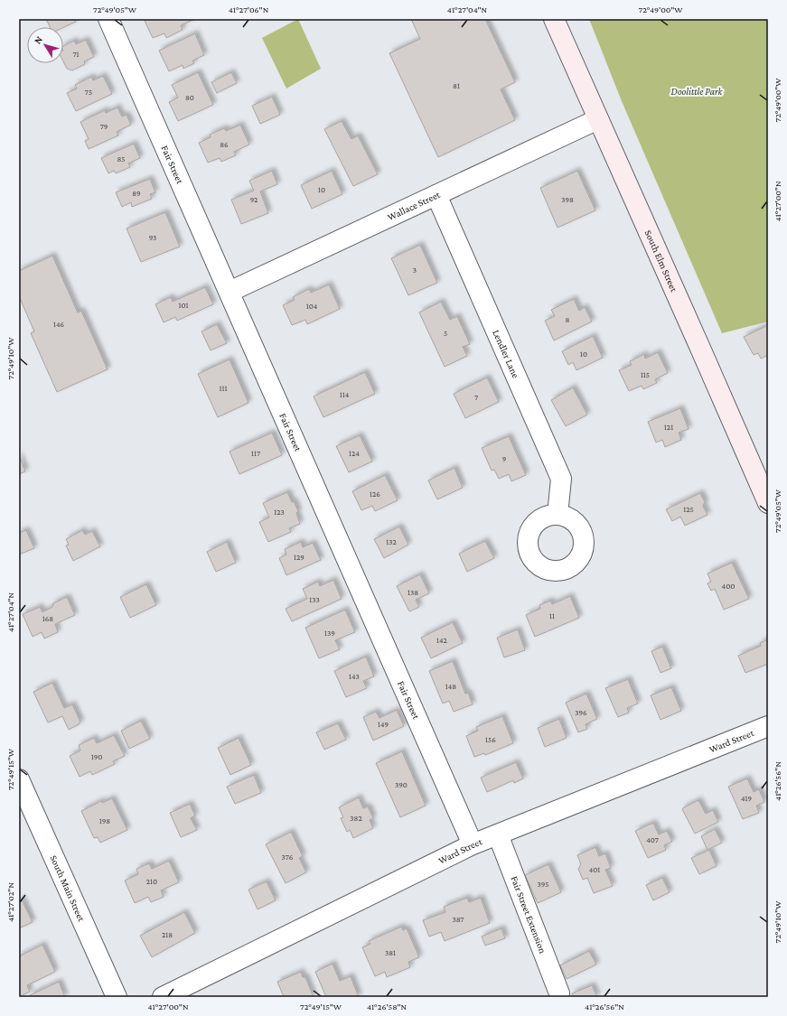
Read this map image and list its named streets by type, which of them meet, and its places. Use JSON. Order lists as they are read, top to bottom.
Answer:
{
  "streets": {
    "main road": ["South Elm Street"],
    "street": [
      "Fair Street",
      "Wallace Street",
      "Lendler Lane",
      "Ward Street",
      "South Main Street",
      "Fair Street Extension"
    ]
  },
  "crossings": [
    ["Fair Street", "Wallace Street"],
    ["Fair Street", "Ward Street"],
    ["Wallace Street", "South Elm Street"],
    ["Wallace Street", "Lendler Lane"],
    ["Ward Street", "Fair Street Extension"]
  ],
  "parks": ["Doolittle Park"],
  "house_numbers": [
    "71",
    "81",
    "75",
    "80",
    "79",
    "86",
    "85",
    "10",
    "89",
    "92",
    "398",
    "93",
    "3",
    "101",
    "104",
    "8",
    "146",
    "5",
    "10",
    "115",
    "111",
    "114",
    "7",
    "121",
    "117",
    "124",
    "9",
    "126",
    "125",
    "123",
    "132",
    "129",
    "400",
    "138",
    "133",
    "11",
    "168",
    "139",
    "142",
    "143",
    "148",
    "396",
    "149",
    "156",
    "190",
    "390",
    "419",
    "382",
    "198",
    "407",
    "376",
    "401",
    "210",
    "395",
    "387",
    "218",
    "381"
  ],
  "north": "top left",
  "coordinates": [
    "72°49'05\"W",
    "41°27'06\"N",
    "41°27'04\"N",
    "72°49'00\"W",
    "41°27'00\"N",
    "72°49'10\"W",
    "72°49'15\"W",
    "41°26'56\"N",
    "41°27'02\"N",
    "41°26'58\"N"
  ]
}
